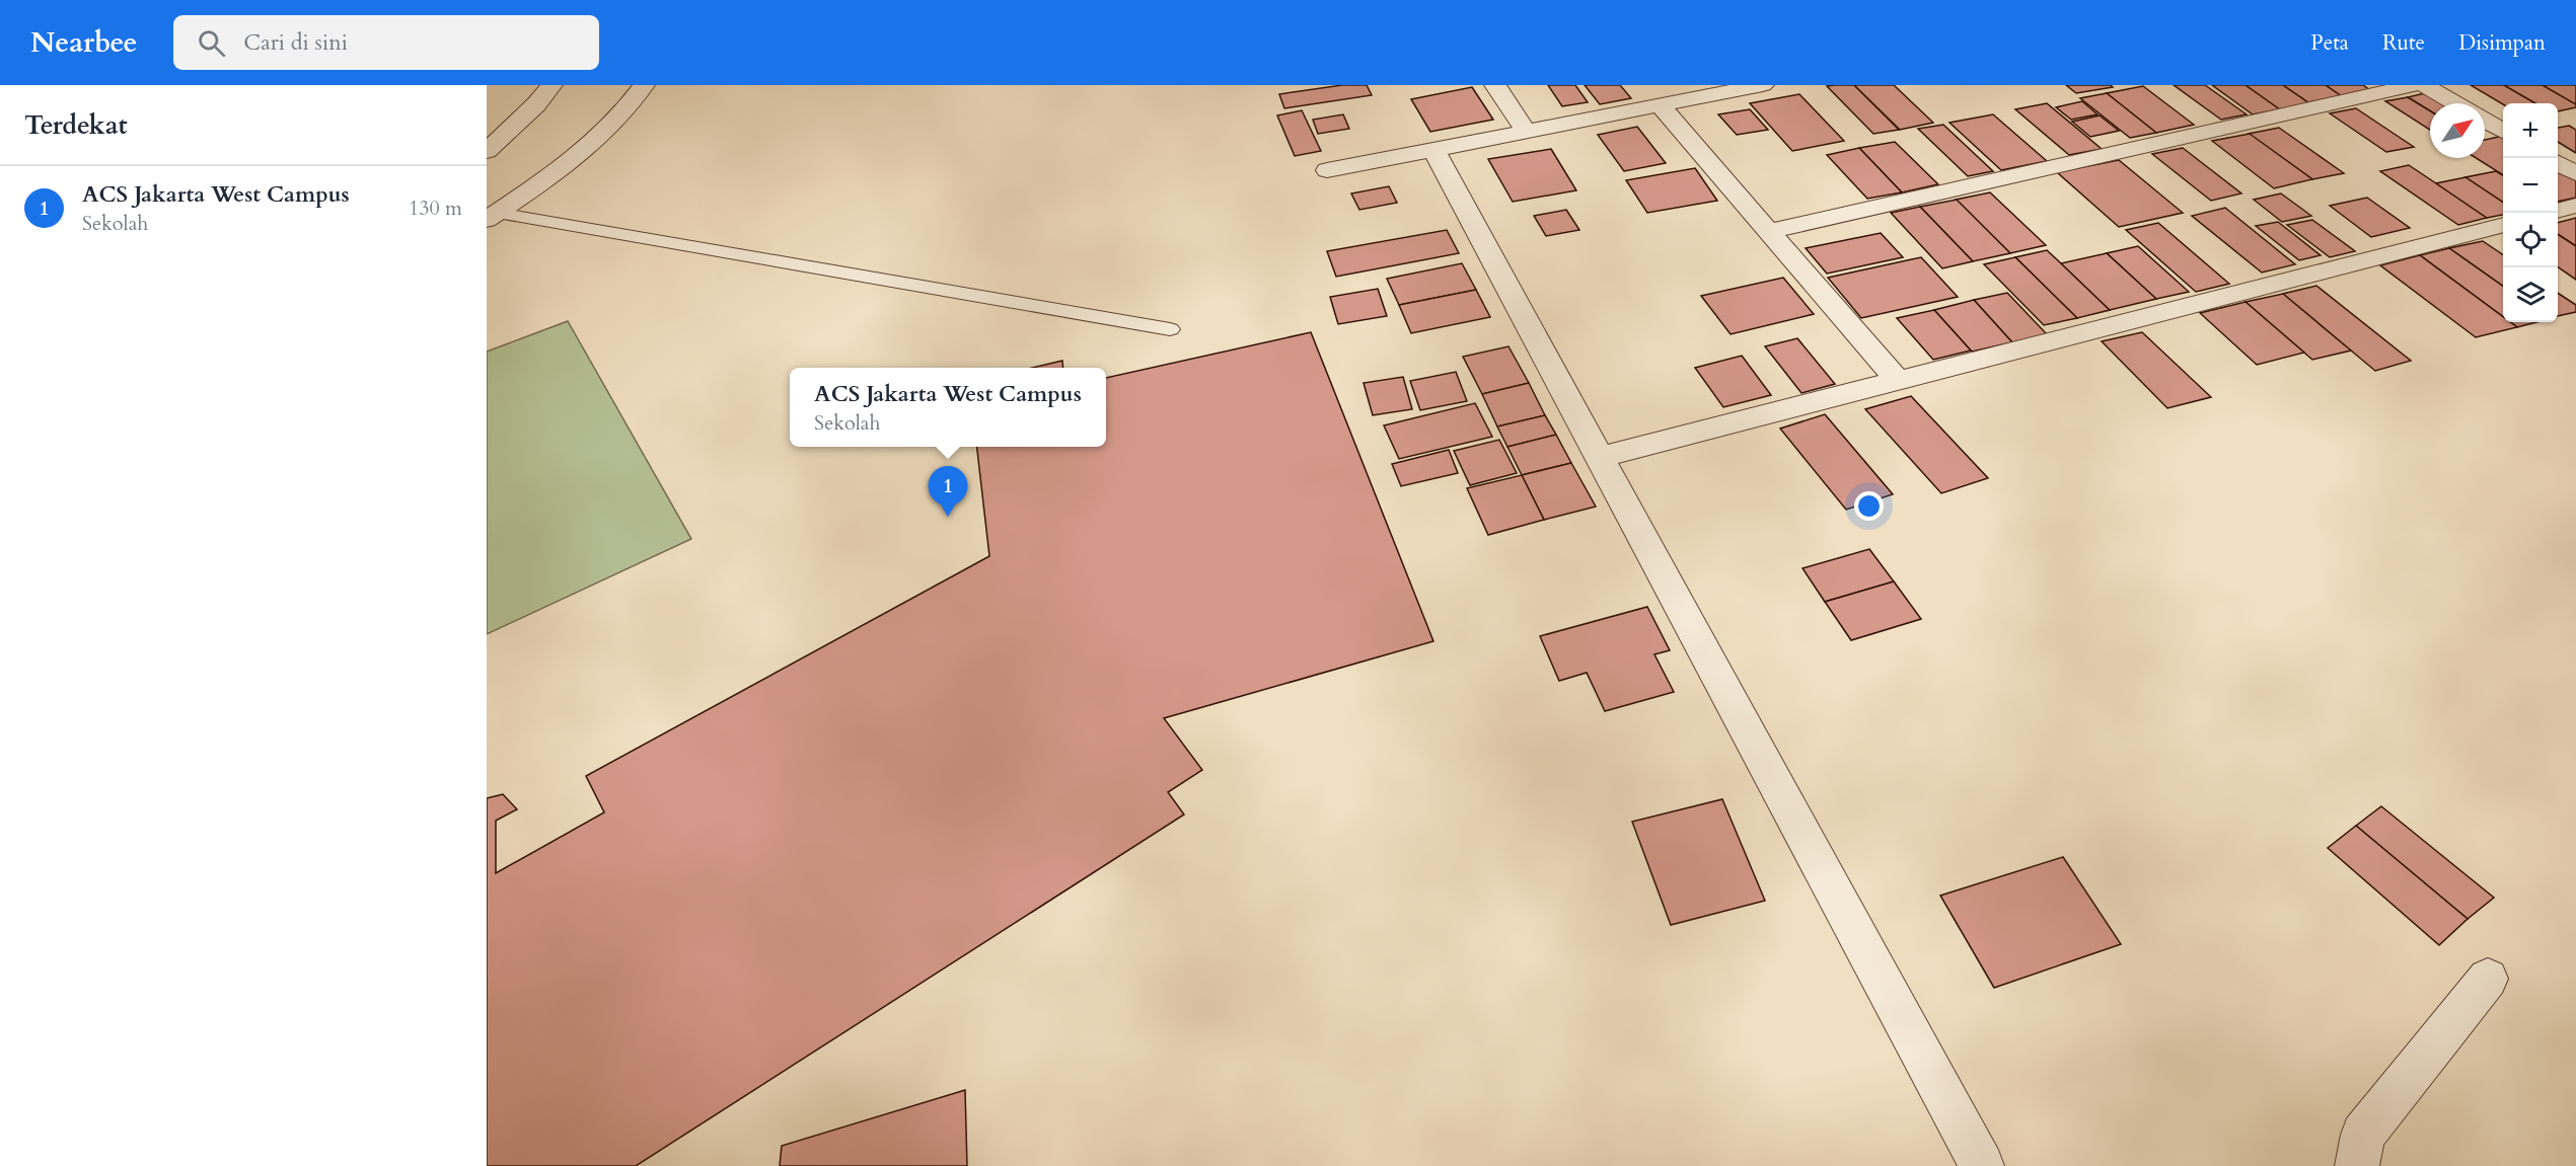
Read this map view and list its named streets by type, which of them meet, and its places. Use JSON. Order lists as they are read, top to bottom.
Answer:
{
  "north": "top right",
  "page": {
    "header": "Nearbee",
    "search": "Cari di sini",
    "nav": ["Peta", "Rute", "Disimpan"],
    "heading": "Terdekat",
    "map_buttons": ["+", "−"],
    "list": [
      {
        "mark": "1",
        "name": "ACS Jakarta West Campus",
        "note": "Sekolah",
        "value": "130 m"
      }
    ],
    "popup": ["ACS Jakarta West Campus", "Sekolah"],
    "pins": "1"
  }
}
